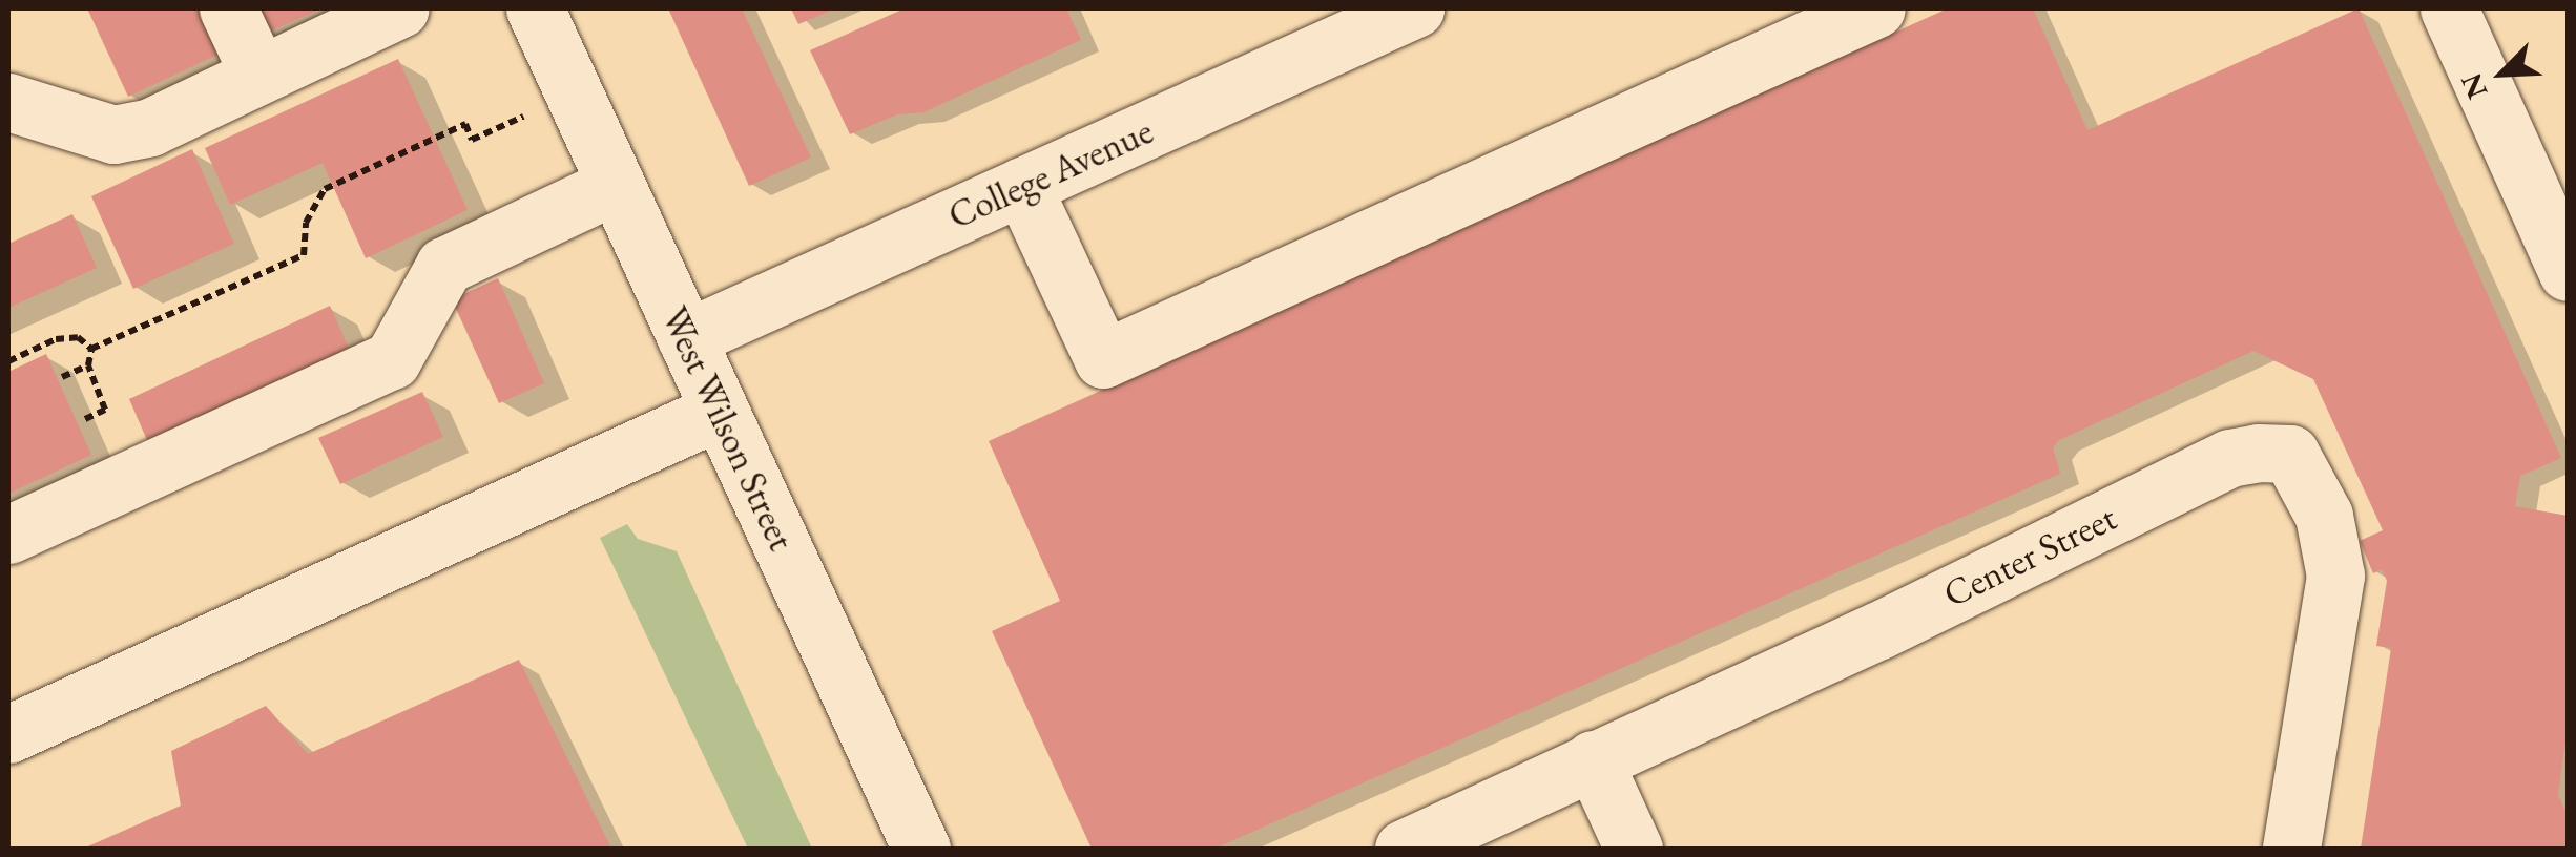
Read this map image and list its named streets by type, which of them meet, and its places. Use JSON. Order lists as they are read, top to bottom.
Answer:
{
  "streets": {
    "street": ["College Avenue", "West Wilson Street", "Center Street"]
  },
  "crossings": [
    ["College Avenue", "West Wilson Street"]
  ],
  "north": "bottom left"
}
